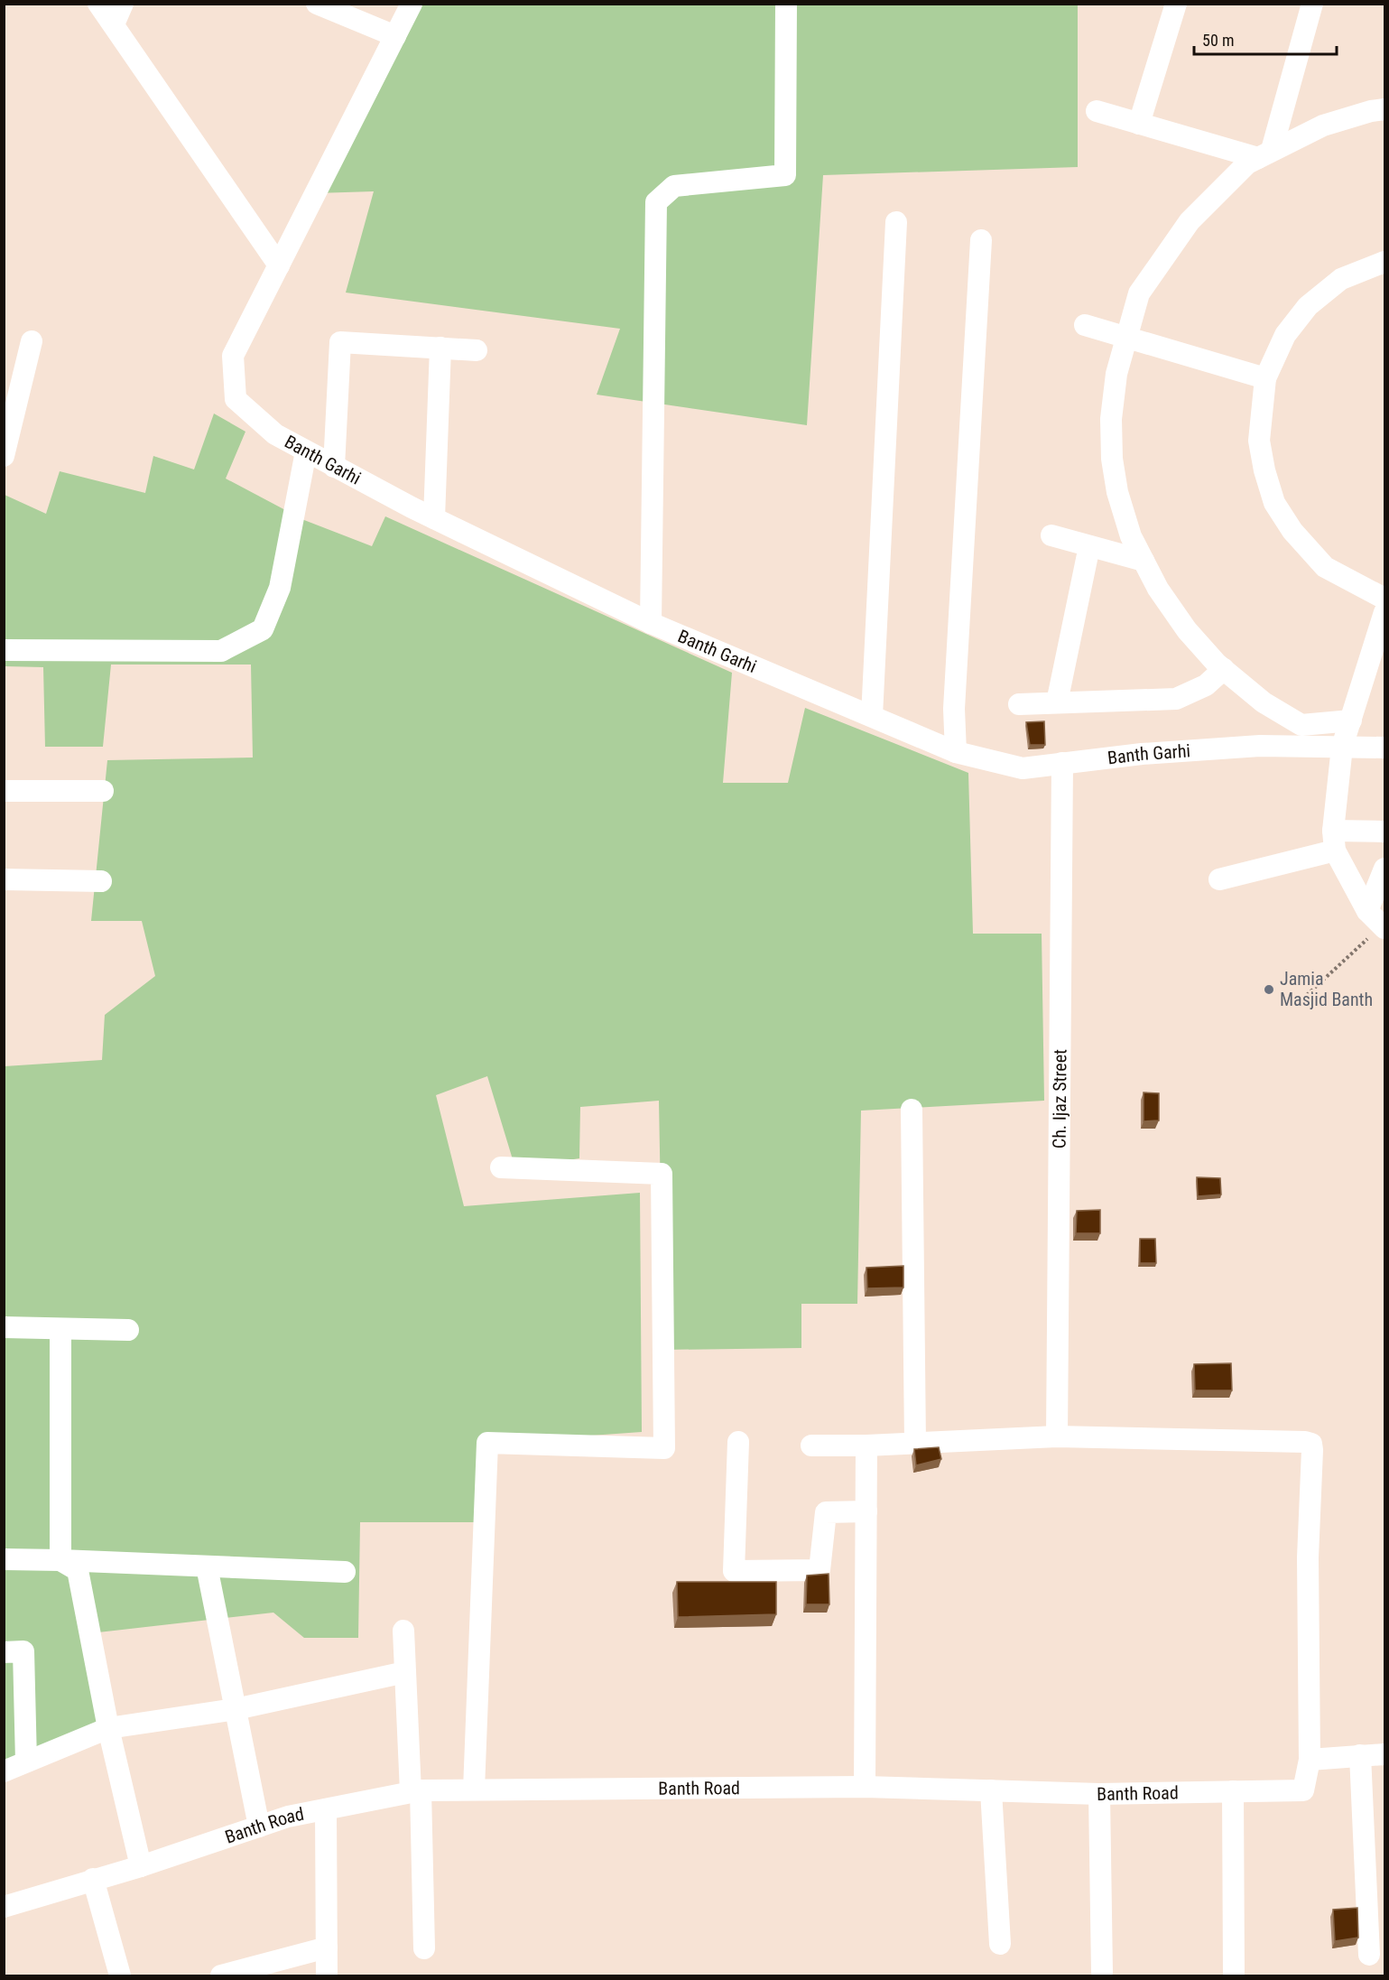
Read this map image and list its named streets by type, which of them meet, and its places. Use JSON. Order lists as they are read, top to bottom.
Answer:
{
  "streets": {
    "street": ["Banth Garhi", "Ch. Ijaz Street", "Banth Road"]
  },
  "crossings": [
    ["Banth Garhi", "Ch. Ijaz Street"]
  ],
  "places": ["Jamia Masjid Banth"],
  "scale_bar": "50 m"
}
